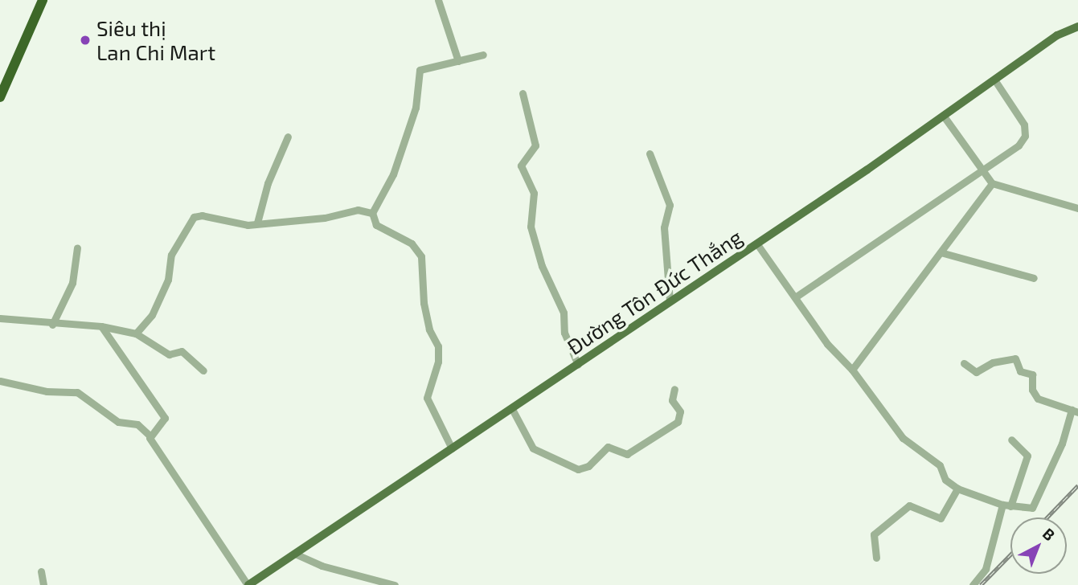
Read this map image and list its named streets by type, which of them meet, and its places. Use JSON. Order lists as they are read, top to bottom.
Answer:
{
  "streets": {
    "main road": ["Đường Tôn Đức Thắng"]
  },
  "places": ["Siêu thị Lan Chi Mart"],
  "north": "top right"
}
